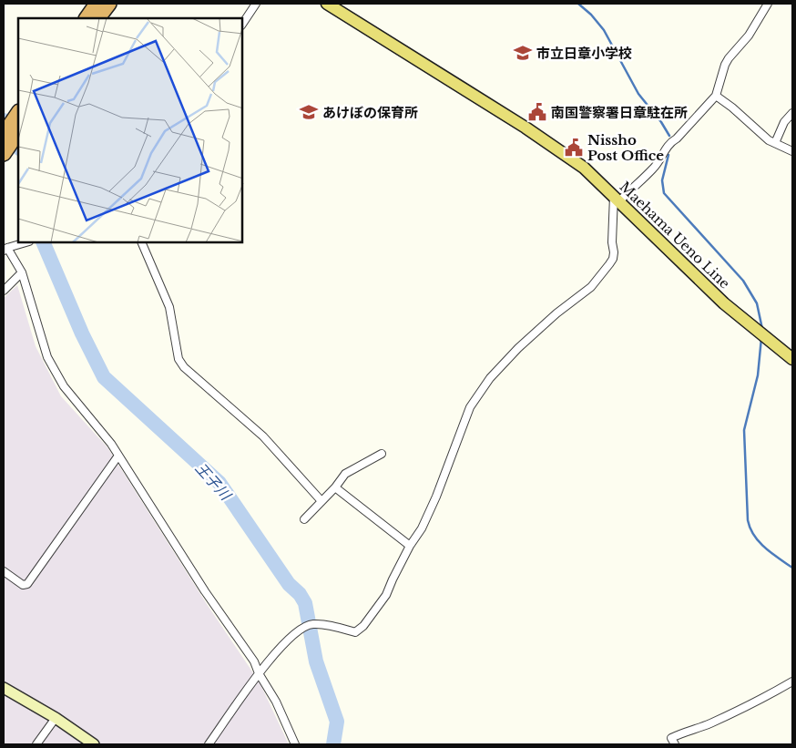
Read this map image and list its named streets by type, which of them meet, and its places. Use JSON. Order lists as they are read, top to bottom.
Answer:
{
  "streets": {
    "main road": ["Maehama Ueno Line"]
  },
  "water": ["王子川"],
  "places": {
    "school or university": ["市立日章小学校", "あけぼの保育所"],
    "public building": ["南国警察署日章駐在所", "Nissho Post Office"]
  }
}
